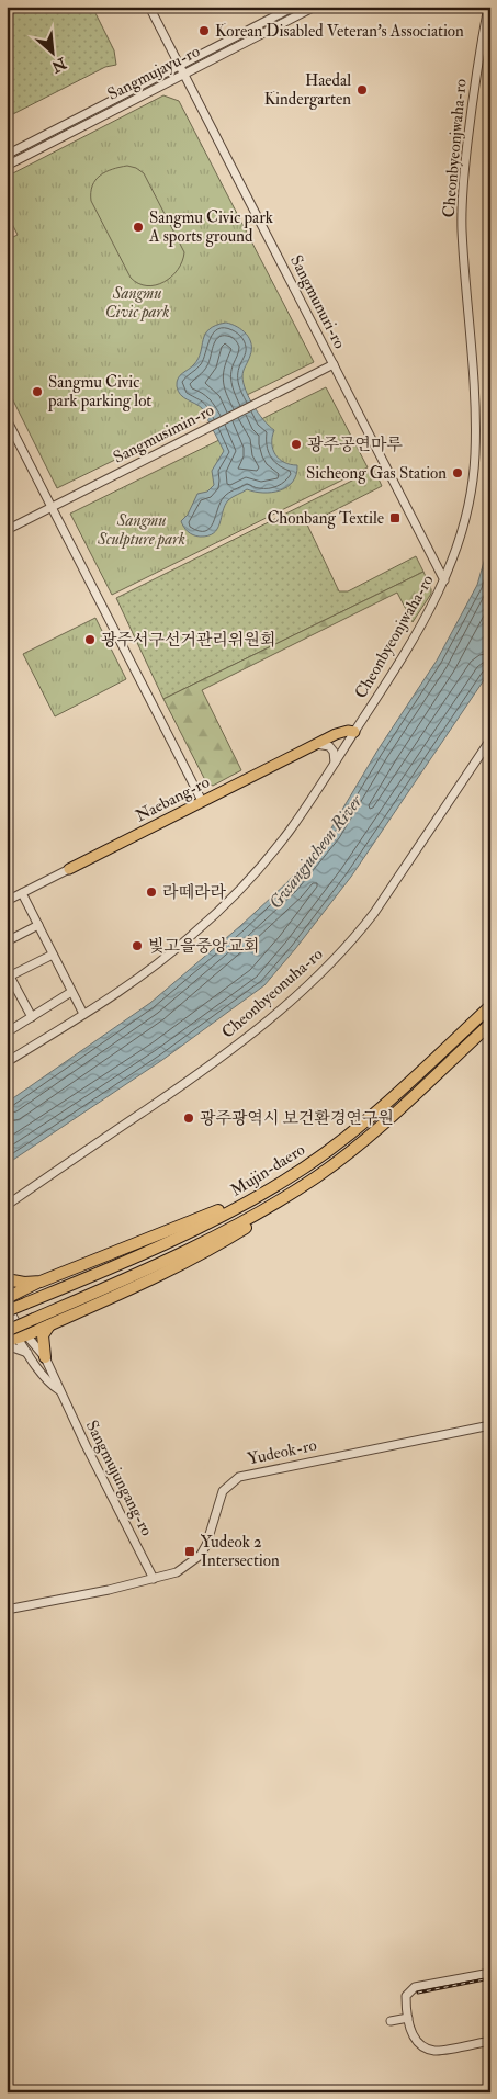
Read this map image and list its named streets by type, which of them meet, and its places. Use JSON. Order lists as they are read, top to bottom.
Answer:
{
  "streets": {
    "highway": ["Mujin-daero"],
    "main road": ["Naebang-ro"],
    "street": [
      "Sangmujayu-ro",
      "Cheonbyeonjwaha-ro",
      "Sangmunuri-ro",
      "Sangmusimin-ro",
      "Cheonbyeonuha-ro",
      "Yudeok-ro",
      "Sangmujungang-ro"
    ]
  },
  "crossings": [
    ["Sangmujayu-ro", "Sangmunuri-ro"],
    ["Cheonbyeonjwaha-ro", "Sangmunuri-ro"],
    ["Cheonbyeonjwaha-ro", "Naebang-ro"],
    ["Sangmunuri-ro", "Sangmusimin-ro"],
    ["Yudeok-ro", "Sangmujungang-ro"]
  ],
  "water": ["Gwangjucheon River"],
  "parks": ["Sangmu Civic park", "Sangmu Sculpture park"],
  "places": {
    "other": [
      "Korean Disabled Veteran's Association",
      "Haedal Kindergarten",
      "Sangmu Civic park A sports ground",
      "Sangmu Civic park parking lot",
      "광주공연마루",
      "Sicheong Gas Station",
      "광주서구선거관리위원회",
      "라떼라라",
      "빛고을중앙교회",
      "광주광역시 보건환경연구원"
    ],
    "transit": ["Chonbang Textile", "Yudeok 2 Intersection"]
  },
  "north": "bottom right"
}
